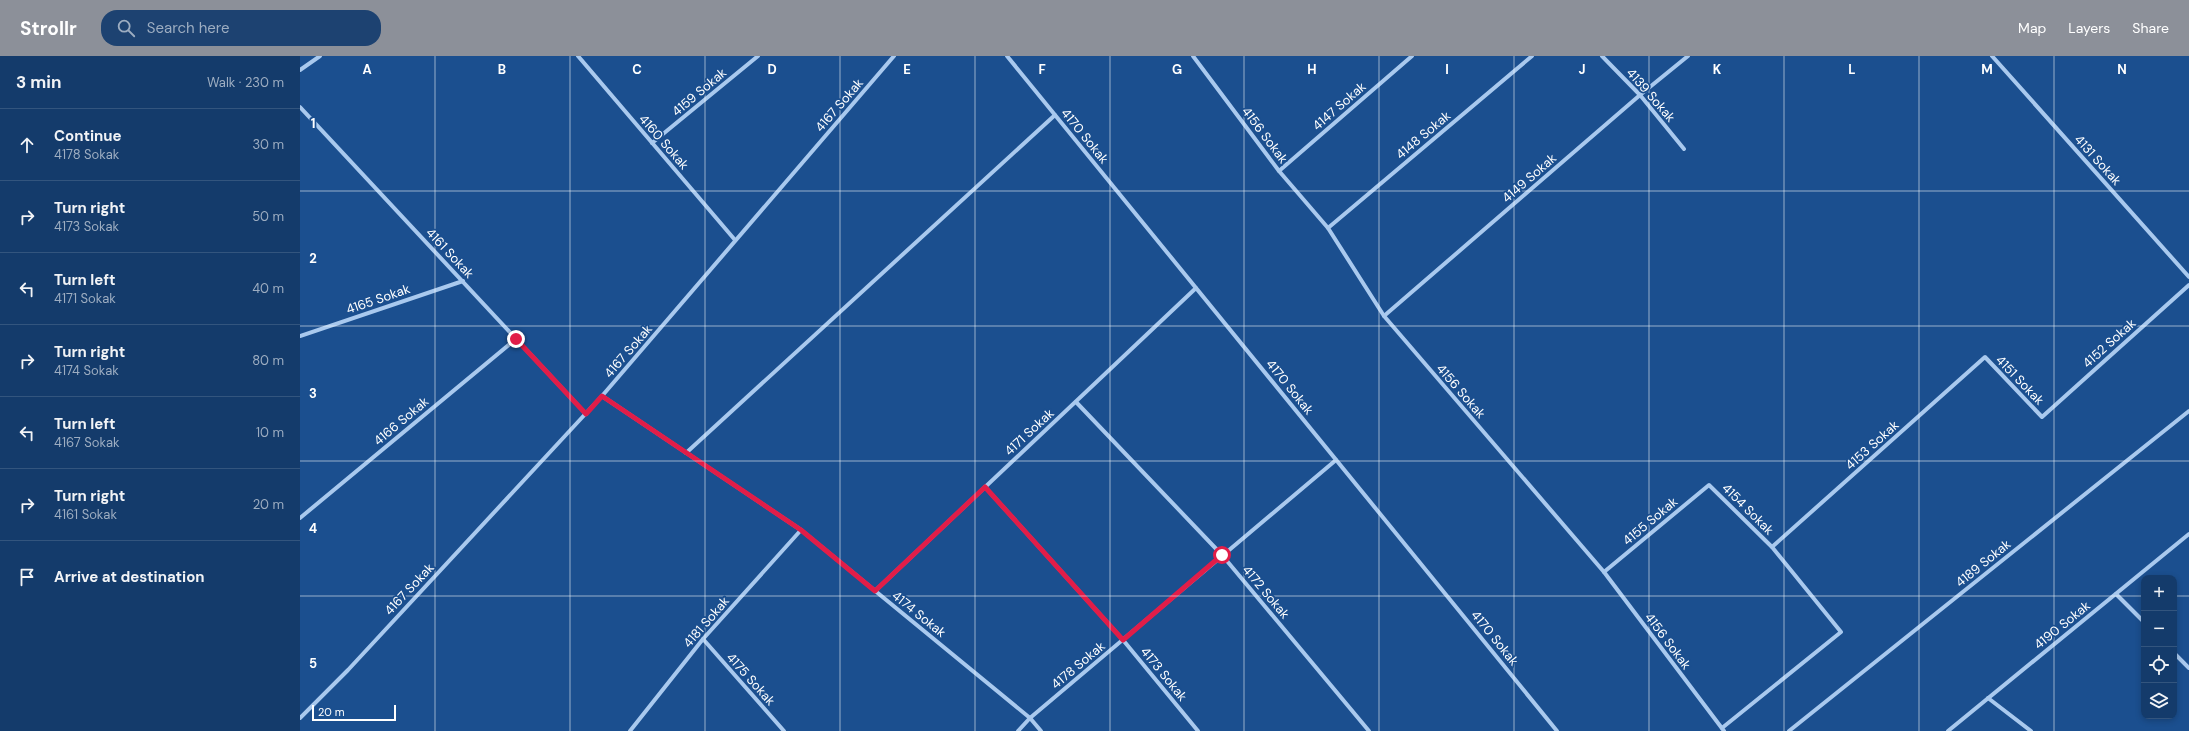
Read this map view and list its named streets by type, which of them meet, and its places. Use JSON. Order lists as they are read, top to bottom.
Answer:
{
  "streets": {
    "street": [
      "4159 Sokak",
      "4139 Sokak",
      "4167 Sokak",
      "4147 Sokak",
      "4156 Sokak",
      "4148 Sokak",
      "4170 Sokak",
      "4160 Sokak",
      "4131 Sokak",
      "4149 Sokak",
      "4161 Sokak",
      "4165 Sokak",
      "4152 Sokak",
      "4151 Sokak",
      "4166 Sokak",
      "4171 Sokak",
      "4153 Sokak",
      "4154 Sokak",
      "4155 Sokak",
      "4189 Sokak",
      "4172 Sokak",
      "4174 Sokak",
      "4181 Sokak",
      "4190 Sokak",
      "4178 Sokak",
      "4173 Sokak",
      "4175 Sokak"
    ]
  },
  "crossings": [
    ["4159 Sokak", "4160 Sokak"],
    ["4139 Sokak", "4149 Sokak"],
    ["4167 Sokak", "4160 Sokak"],
    ["4167 Sokak", "4161 Sokak"],
    ["4167 Sokak", "4174 Sokak"],
    ["4147 Sokak", "4156 Sokak"],
    ["4156 Sokak", "4148 Sokak"],
    ["4156 Sokak", "4149 Sokak"],
    ["4156 Sokak", "4154 Sokak"],
    ["4156 Sokak", "4155 Sokak"],
    ["4170 Sokak", "4171 Sokak"],
    ["4170 Sokak", "4178 Sokak"],
    ["4161 Sokak", "4165 Sokak"],
    ["4161 Sokak", "4166 Sokak"],
    ["4152 Sokak", "4151 Sokak"],
    ["4151 Sokak", "4153 Sokak"],
    ["4171 Sokak", "4172 Sokak"],
    ["4171 Sokak", "4174 Sokak"],
    ["4171 Sokak", "4173 Sokak"],
    ["4153 Sokak", "4154 Sokak"],
    ["4154 Sokak", "4155 Sokak"],
    ["4172 Sokak", "4178 Sokak"],
    ["4174 Sokak", "4181 Sokak"],
    ["4174 Sokak", "4178 Sokak"],
    ["4181 Sokak", "4175 Sokak"],
    ["4178 Sokak", "4173 Sokak"]
  ],
  "scale_bar": "20 m",
  "page": {
    "header": "Strollr",
    "search": "Search here",
    "nav": ["Map", "Layers", "Share"],
    "heading": ["3 min", "Walk · 230 m"],
    "list": [
      ["Continue", "4178 Sokak", "30 m"],
      ["Turn right", "4173 Sokak", "50 m"],
      ["Turn left", "4171 Sokak", "40 m"],
      ["Turn right", "4174 Sokak", "80 m"],
      ["Turn left", "4167 Sokak", "10 m"],
      ["Turn right", "4161 Sokak", "20 m"],
      "Arrive at destination"
    ],
    "map_buttons": ["+", "−"],
    "scale": "20 m"
  },
  "grid": {
    "columns": [
      "A",
      "B",
      "C",
      "D",
      "E",
      "F",
      "G",
      "H",
      "I",
      "J",
      "K",
      "L",
      "M",
      "N"
    ],
    "rows": [
      "1",
      "2",
      "3",
      "4",
      "5"
    ]
  }
}
